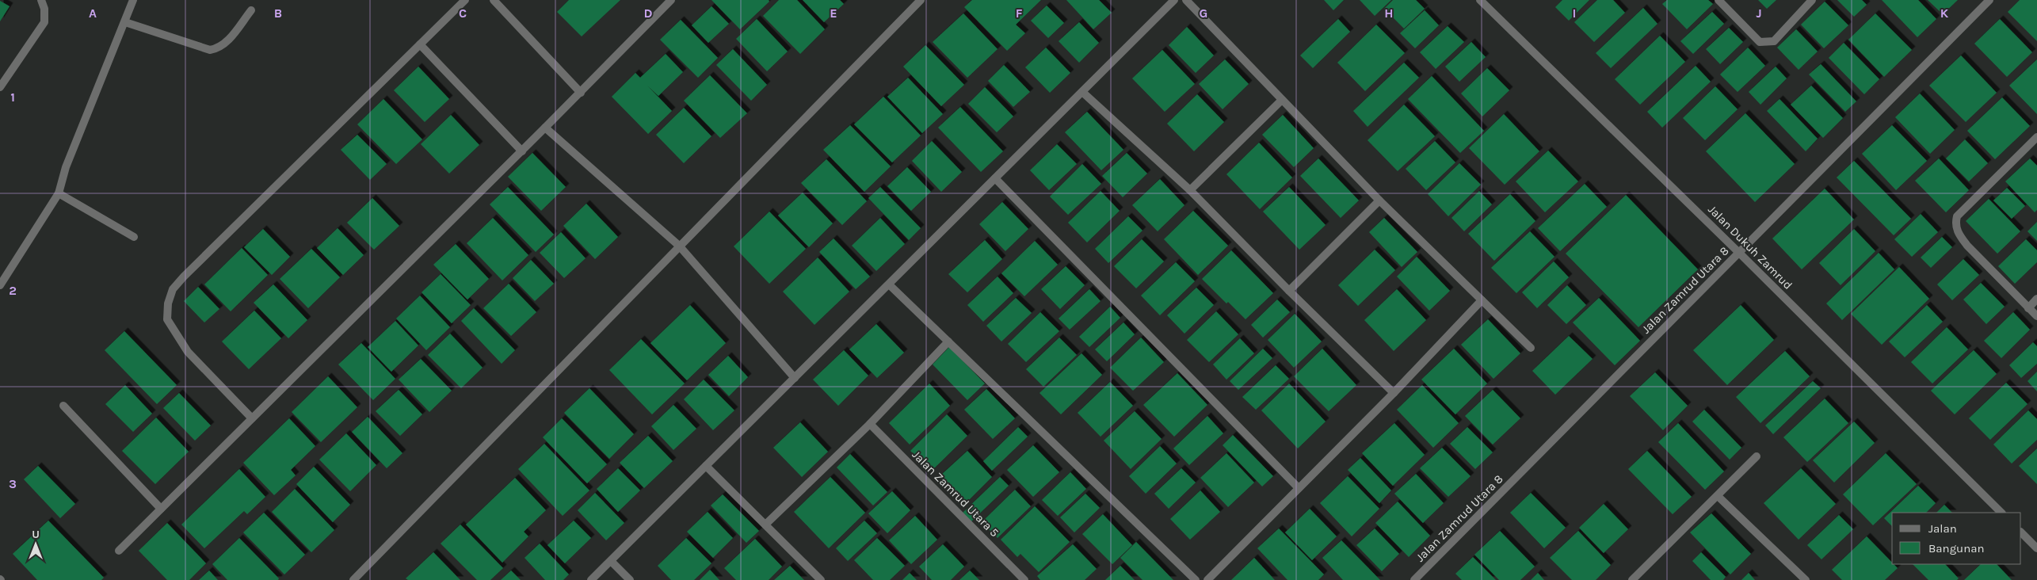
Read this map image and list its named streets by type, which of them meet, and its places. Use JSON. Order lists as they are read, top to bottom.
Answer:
{
  "streets": {
    "street": ["Jalan Dukuh Zamrud", "Jalan Zamrud Utara 8", "Jalan Zamrud Utara 5"]
  },
  "crossings": [
    ["Jalan Dukuh Zamrud", "Jalan Zamrud Utara 8"]
  ],
  "legend": ["Jalan", "Bangunan"],
  "north": "top",
  "grid": {
    "columns": [
      "A",
      "B",
      "C",
      "D",
      "E",
      "F",
      "G",
      "H",
      "I",
      "J",
      "K"
    ],
    "rows": ["1", "2", "3"]
  }
}
